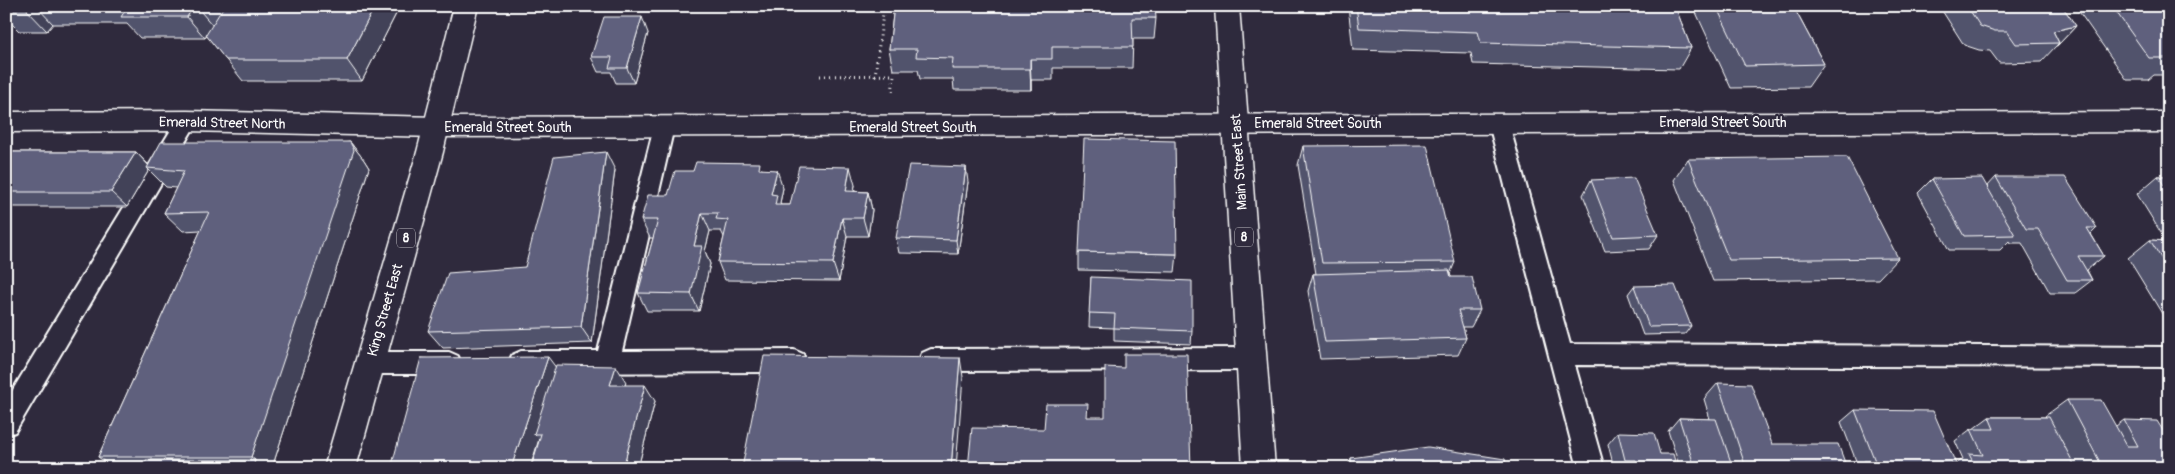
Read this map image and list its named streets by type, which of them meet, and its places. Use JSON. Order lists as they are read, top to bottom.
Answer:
{
  "streets": {
    "street": [
      "Emerald Street South",
      "Emerald Street North",
      "Main Street East",
      "8",
      "King Street East"
    ]
  },
  "crossings": [
    ["Emerald Street South", "Emerald Street North"],
    ["Emerald Street South", "Main Street East"],
    ["Emerald Street South", "King Street East"],
    ["Emerald Street North", "King Street East"]
  ]
}
